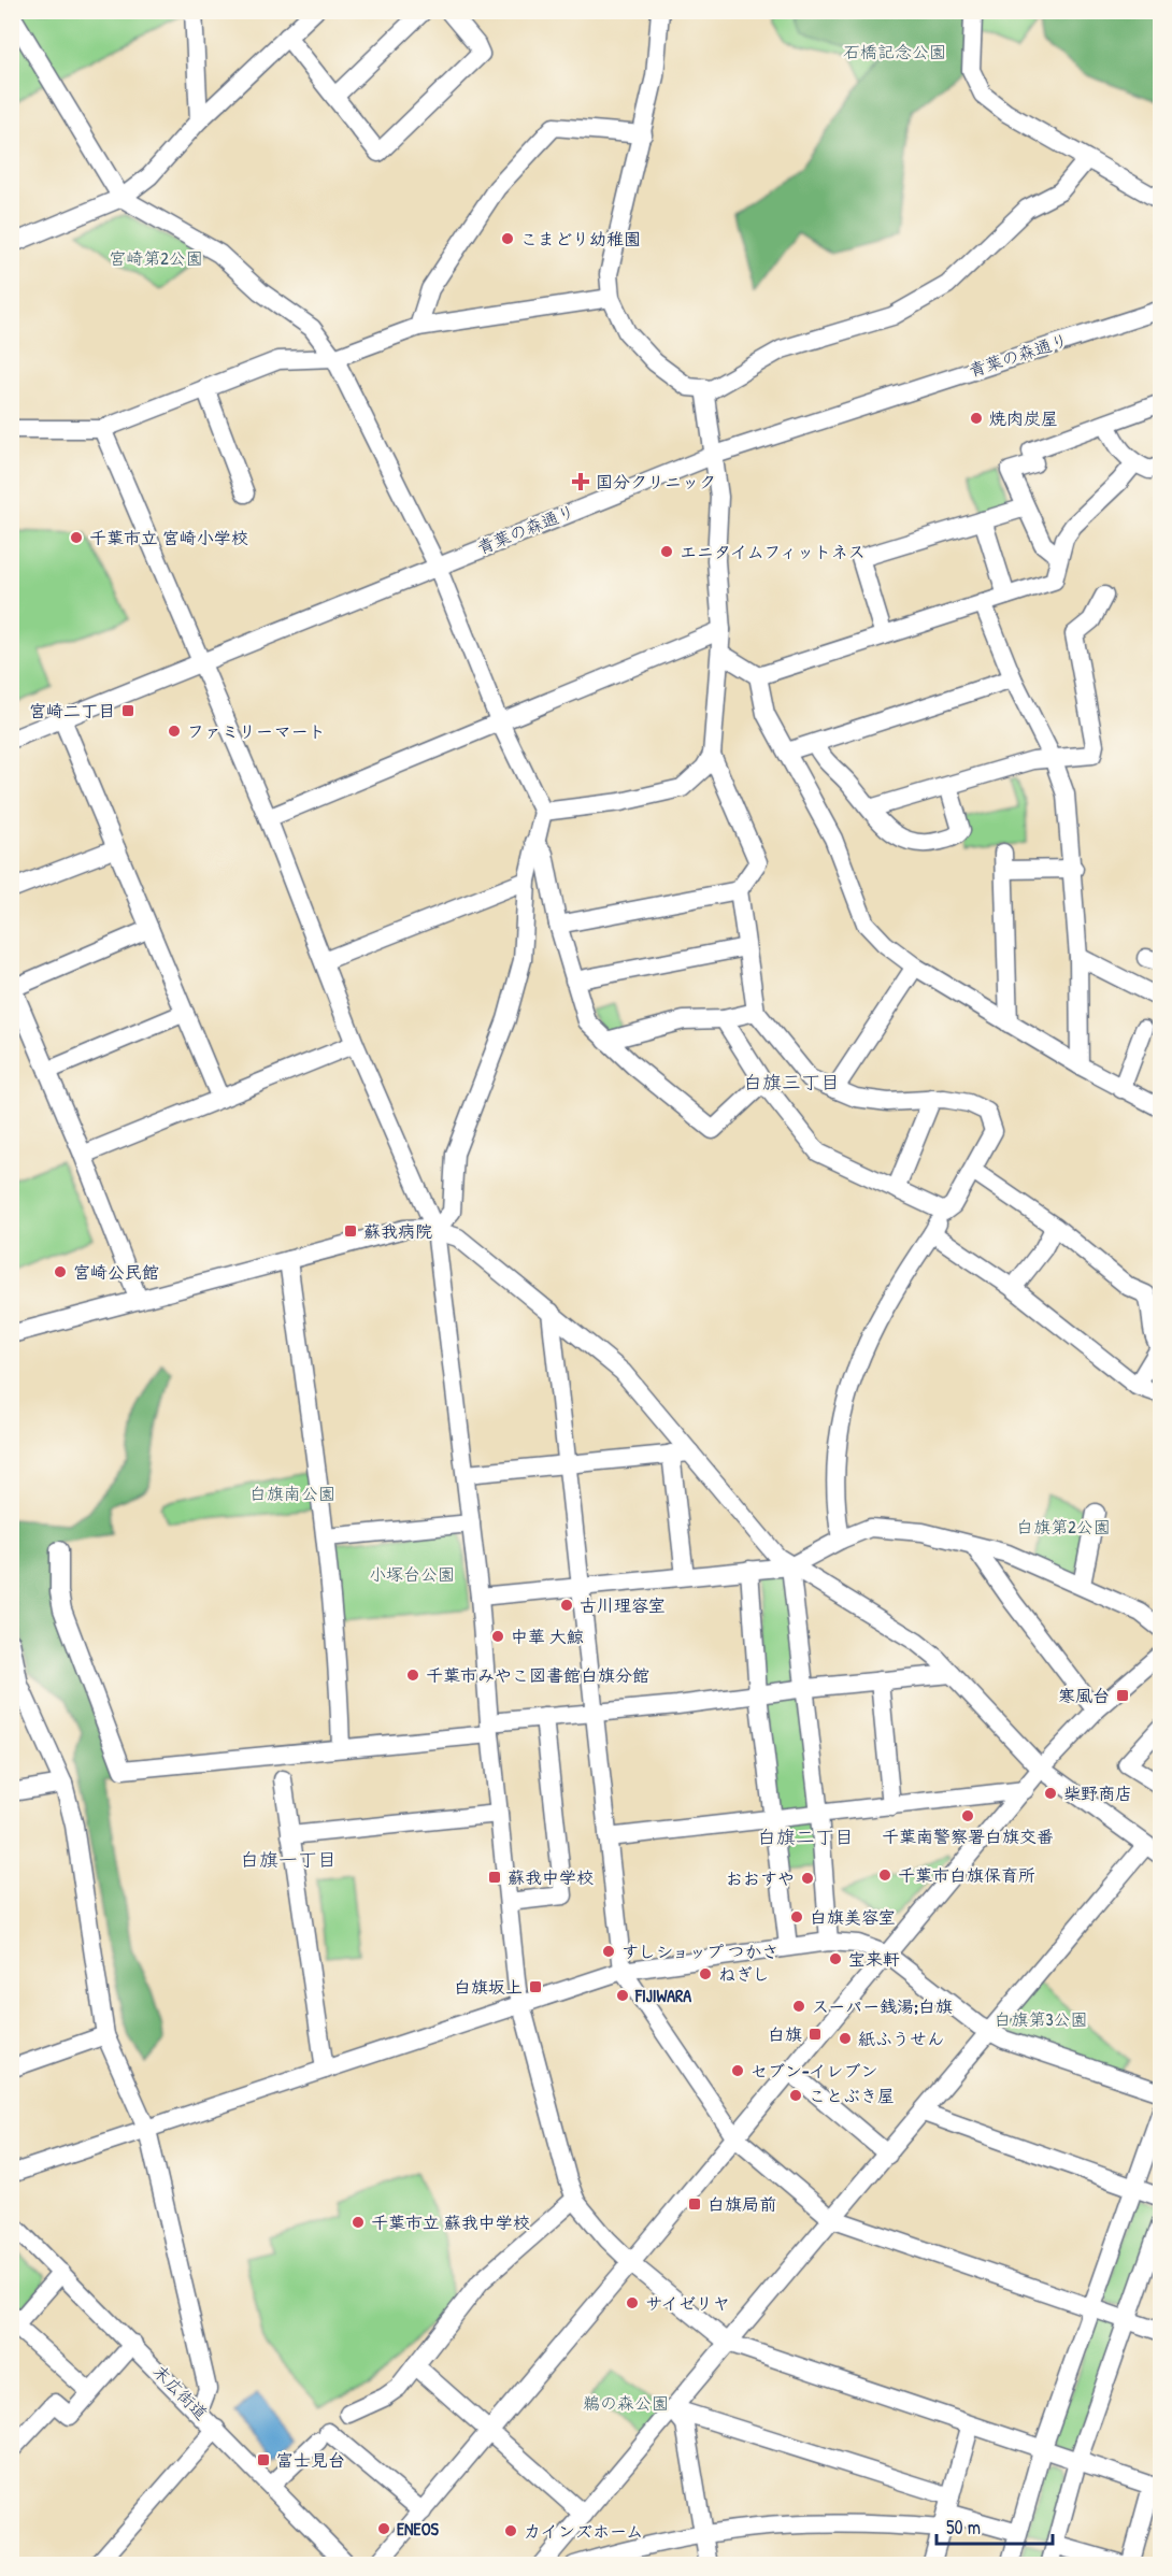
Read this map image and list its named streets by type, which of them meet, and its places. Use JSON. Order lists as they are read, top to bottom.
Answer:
{
  "streets": {
    "street": ["青葉の森通り", "末広街道"]
  },
  "districts": ["白旗三丁目", "白旗二丁目", "白旗一丁目"],
  "parks": [
    "石橋記念公園",
    "宮崎第2公園",
    "白旗南公園",
    "白旗第2公園",
    "小塚台公園",
    "白旗第3公園",
    "鵜の森公園"
  ],
  "places": {
    "other": [
      "こまどり幼稚園",
      "焼肉炭屋",
      "千葉市立 宮崎小学校",
      "エニタイムフィットネス",
      "ファミリーマート",
      "宮崎公民館",
      "古川理容室",
      "中華 大鯨",
      "千葉市みやこ図書館白旗分館",
      "柴野商店",
      "千葉南警察署白旗交番",
      "千葉市白旗保育所",
      "おおすや",
      "白旗美容室",
      "すしショップ つかさ",
      "宝来軒",
      "ねぎし",
      "FIJIWARA",
      "スーパー銭湯;白旗",
      "紙ふうせん",
      "セブン-イレブン",
      "ことぶき屋",
      "千葉市立 蘇我中学校",
      "サイゼリヤ",
      "ENEOS",
      "カインズホーム"
    ],
    "health": ["国分クリニック"],
    "transit": [
      "宮崎二丁目",
      "蘇我病院",
      "寒風台",
      "蘇我中学校",
      "白旗坂上",
      "白旗",
      "白旗局前",
      "富士見台"
    ]
  },
  "scale_bar": "50 m"
}
